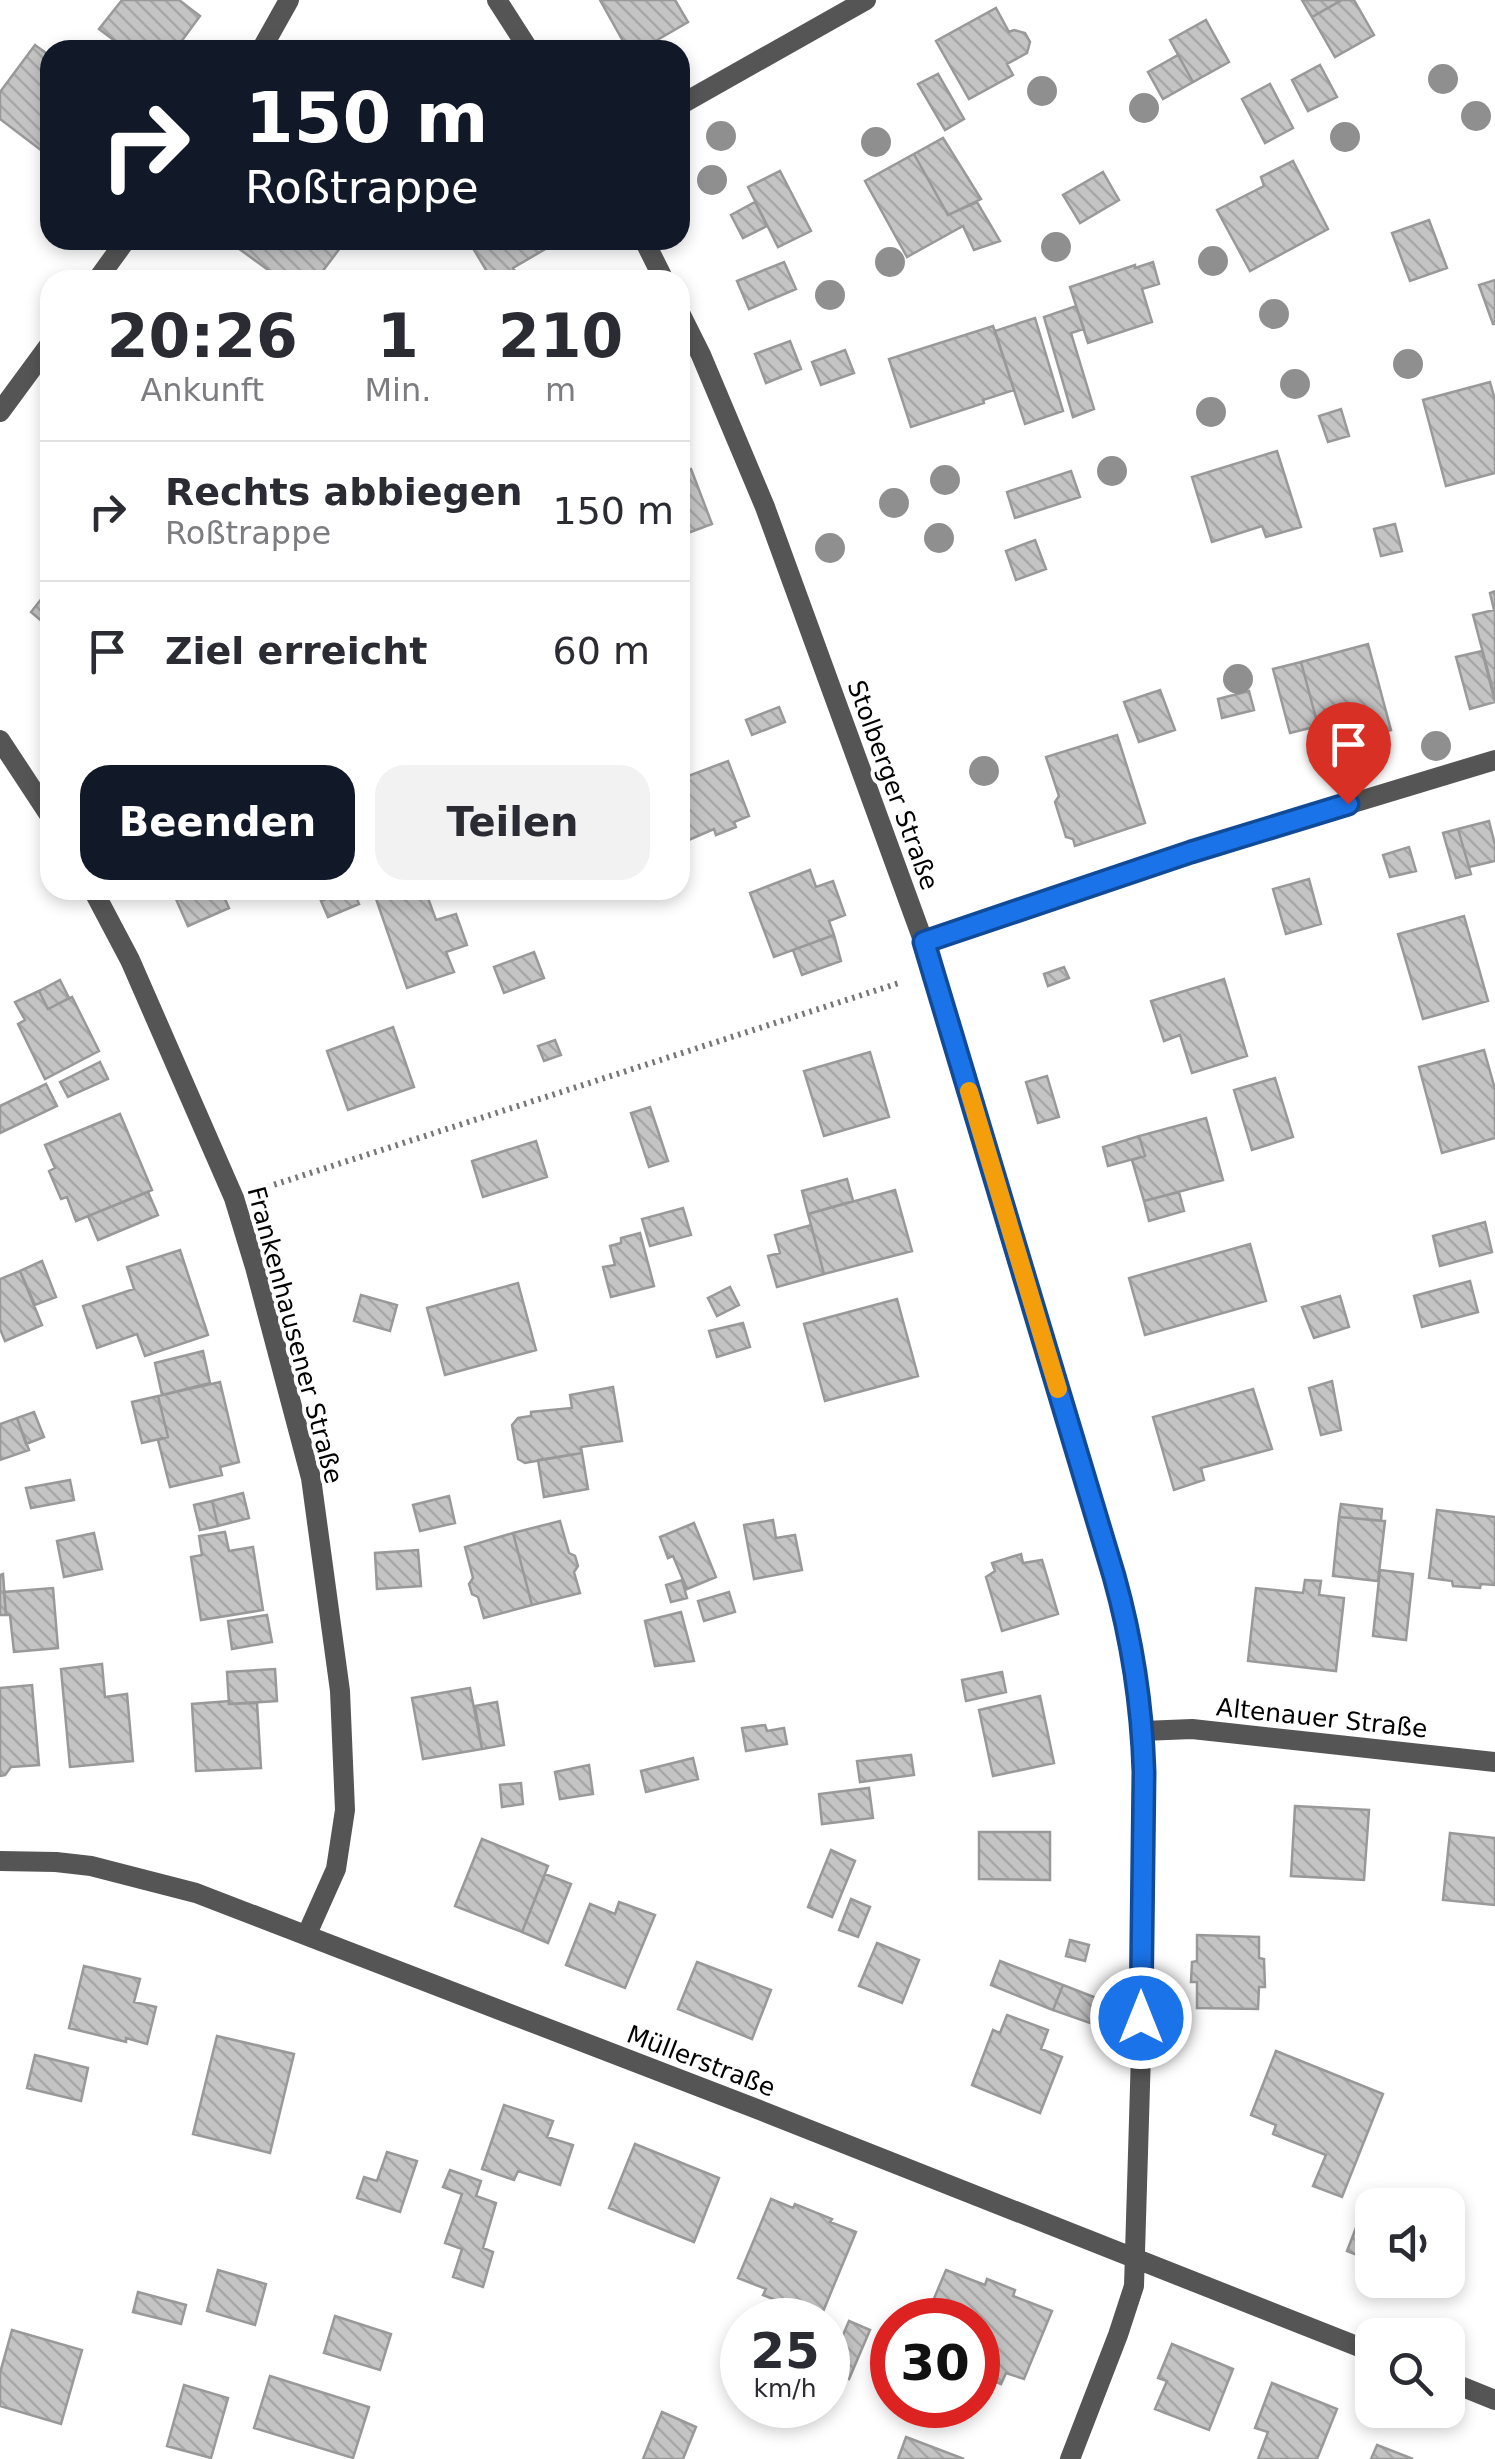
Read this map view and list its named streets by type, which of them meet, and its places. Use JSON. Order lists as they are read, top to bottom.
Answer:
{
  "streets": {
    "street": [
      "Stolberger Straße",
      "Frankenhausener Straße",
      "Altenauer Straße",
      "Müllerstraße"
    ]
  },
  "crossings": [
    ["Stolberger Straße", "Altenauer Straße"],
    ["Stolberger Straße", "Müllerstraße"],
    ["Frankenhausener Straße", "Müllerstraße"]
  ],
  "page": {
    "turn": ["150 m", "Roßtrappe"],
    "eta": [
      "20:26",
      "Ankunft",
      "1",
      "Min.",
      "210",
      "m"
    ],
    "list": [
      {
        "name": "Rechts abbiegen",
        "note": "Roßtrappe",
        "value": "150 m"
      },
      {
        "name": "Ziel erreicht",
        "value": "60 m"
      }
    ],
    "buttons": ["Beenden", "Teilen"],
    "speed": "25 km/h",
    "limit": "30"
  }
}
